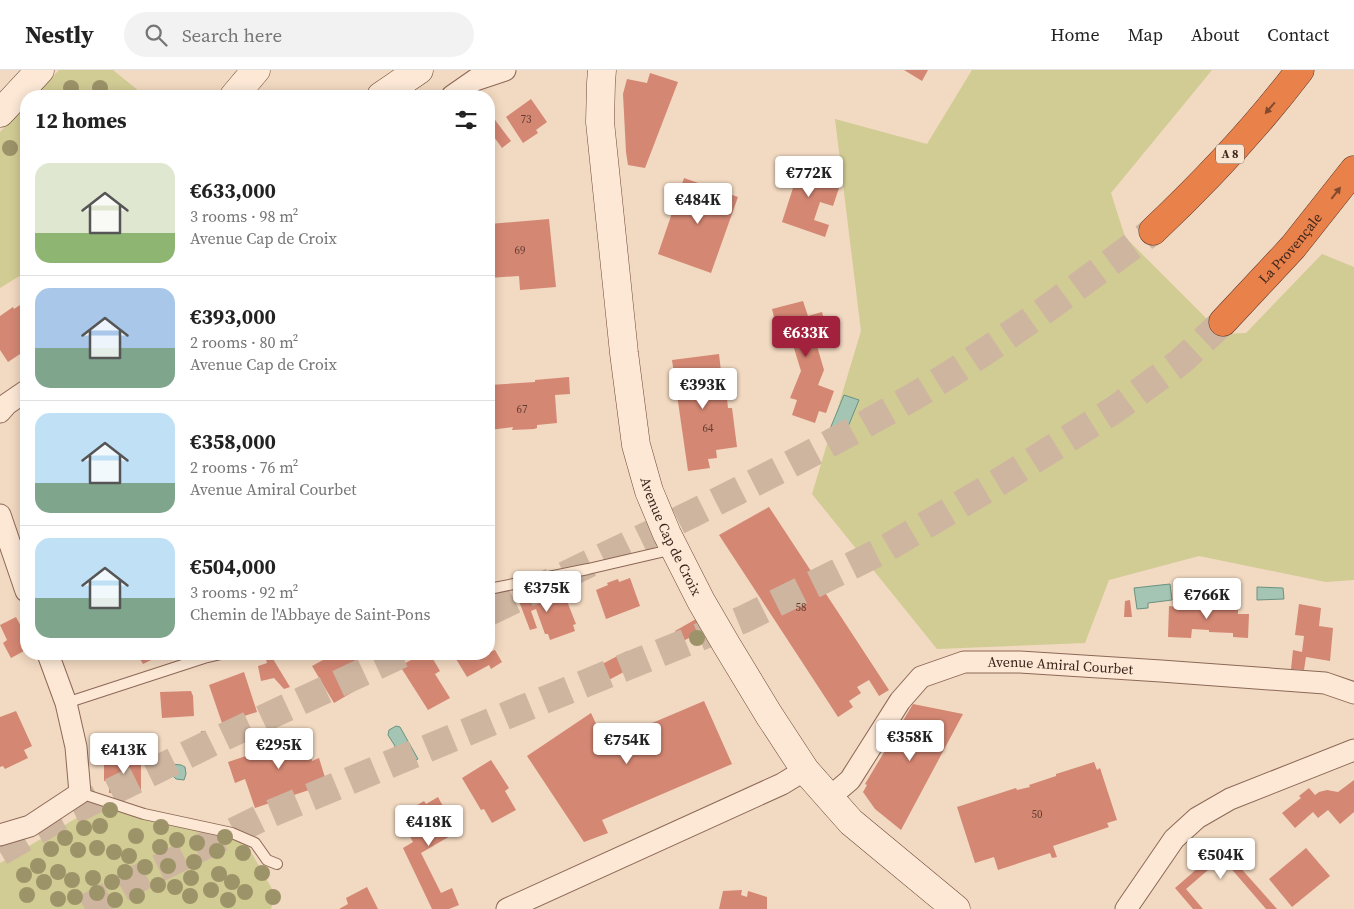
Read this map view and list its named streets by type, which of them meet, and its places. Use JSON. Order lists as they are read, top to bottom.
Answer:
{
  "streets": {
    "highway": ["A 8", "La Provençale"],
    "street": ["Avenue Cap de Croix", "Avenue Amiral Courbet"]
  },
  "crossings": [
    ["Avenue Cap de Croix", "Avenue Amiral Courbet"]
  ],
  "house_numbers": [
    "73",
    "69",
    "67",
    "64",
    "58",
    "50"
  ],
  "page": {
    "header": "Nestly",
    "search": "Search here",
    "nav": [
      "Home",
      "Map",
      "About",
      "Contact"
    ],
    "heading": "12 homes",
    "list": [
      {
        "name": "€633,000",
        "note": "3 rooms · 98 m² · Avenue Cap de Croix"
      },
      {
        "name": "€393,000",
        "note": "2 rooms · 80 m² · Avenue Cap de Croix"
      },
      {
        "name": "€358,000",
        "note": "2 rooms · 76 m² · Avenue Amiral Courbet"
      },
      {
        "name": "€504,000",
        "note": "3 rooms · 92 m² · Chemin de l'Abbaye de Saint-Pons"
      }
    ],
    "price": [
      "€772K",
      "€484K",
      "€633K",
      "€393K",
      "€375K",
      "€766K",
      "€358K",
      "€754K",
      "€295K",
      "€413K",
      "€418K",
      "€504K"
    ]
  }
}
